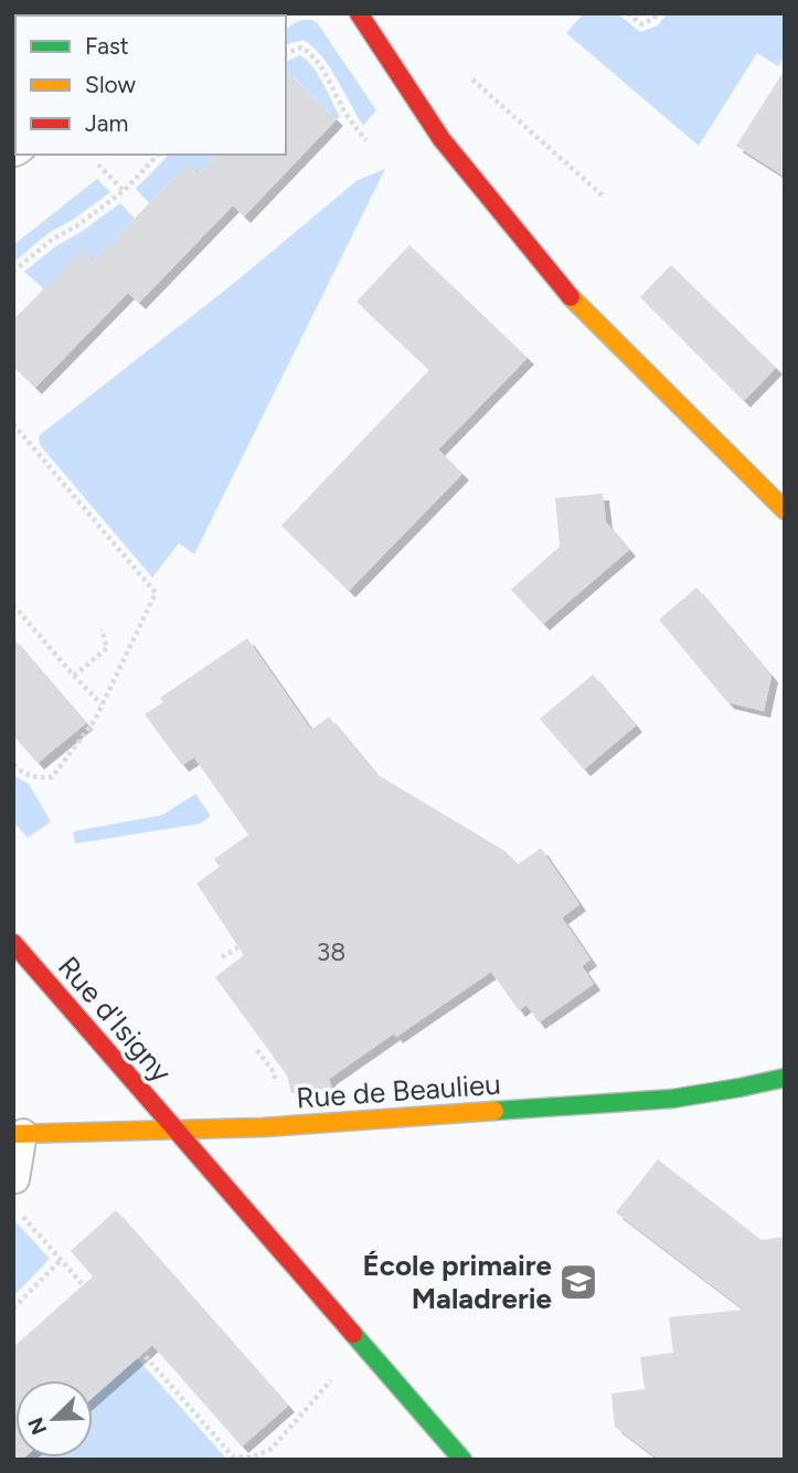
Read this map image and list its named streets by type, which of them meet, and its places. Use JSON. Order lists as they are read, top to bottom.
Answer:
{
  "streets": {
    "street": ["Rue d'Isigny", "Rue de Beaulieu"]
  },
  "crossings": [
    ["Rue d'Isigny", "Rue de Beaulieu"]
  ],
  "places": {
    "school or university": ["École primaire Maladrerie"]
  },
  "house_numbers": ["38"],
  "legend": ["Fast", "Slow", "Jam"],
  "north": "bottom left"
}
